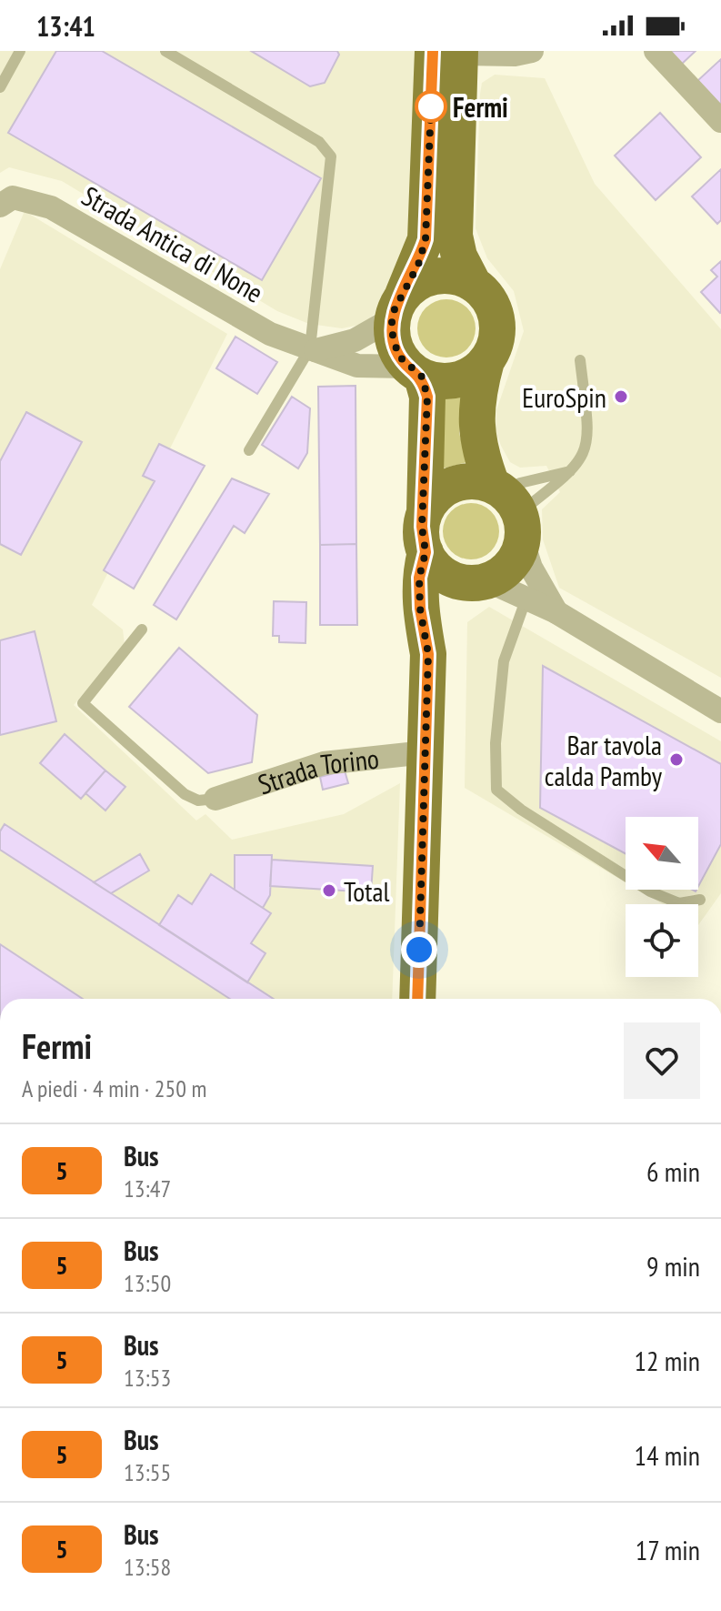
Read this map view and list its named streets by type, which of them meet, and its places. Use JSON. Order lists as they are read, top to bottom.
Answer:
{
  "streets": {
    "main road": ["Strada Torino"],
    "street": ["Strada Antica di None"]
  },
  "places": [
    "Fermi",
    "EuroSpin",
    "Bar tavola calda Pamby",
    "Total"
  ],
  "lines": ["bus line 5"],
  "north": "top left",
  "page": {
    "status": "13:41",
    "heading": ["Fermi", "A piedi · 4 min · 250 m"],
    "list": [
      {
        "mark": "5",
        "name": "Bus",
        "note": "13:47",
        "value": "6 min"
      },
      {
        "mark": "5",
        "name": "Bus",
        "note": "13:50",
        "value": "9 min"
      },
      {
        "mark": "5",
        "name": "Bus",
        "note": "13:53",
        "value": "12 min"
      },
      {
        "mark": "5",
        "name": "Bus",
        "note": "13:55",
        "value": "14 min"
      },
      {
        "mark": "5",
        "name": "Bus",
        "note": "13:58",
        "value": "17 min"
      }
    ]
  }
}
